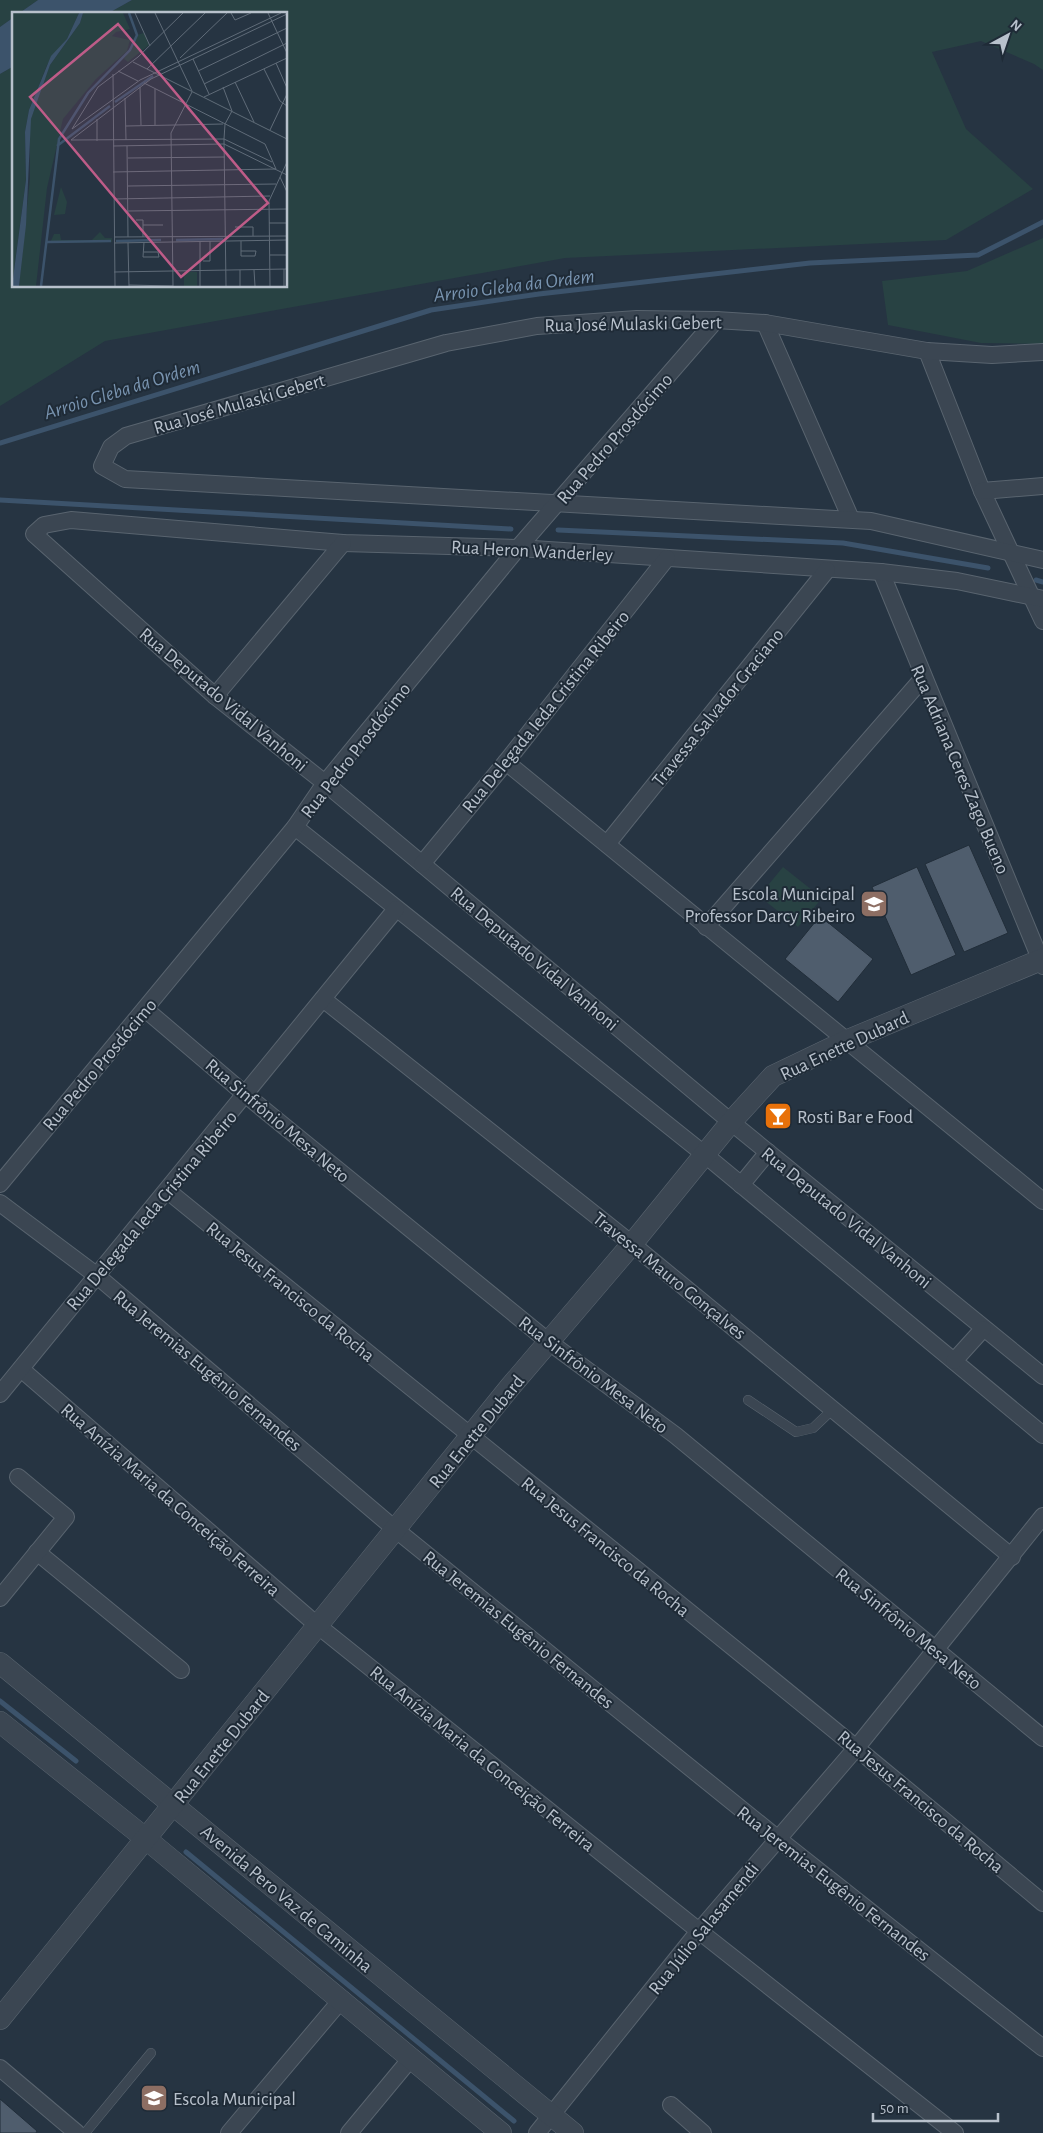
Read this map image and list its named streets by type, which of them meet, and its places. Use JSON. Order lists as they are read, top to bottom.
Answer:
{
  "streets": {
    "street": [
      "Rua José Mulaski Gebert",
      "Rua Pedro Prosdócimo",
      "Rua Heron Wanderley",
      "Rua Deputado Vidal Vanhoni",
      "Travessa Salvador Graciano",
      "Rua Delegada Ieda Cristina Ribeiro",
      "Rua Adriana Ceres Zago Bueno",
      "Rua Enette Dubard",
      "Rua Sinfrônio Mesa Neto",
      "Travessa Mauro Gonçalves",
      "Rua Jesus Francisco da Rocha",
      "Rua Jeremias Eugênio Fernandes",
      "Rua Anízia Maria da Conceição Ferreira",
      "Avenida Pero Vaz de Caminha",
      "Rua Júlio Salasamendi"
    ]
  },
  "crossings": [
    ["Rua José Mulaski Gebert", "Rua Pedro Prosdócimo"],
    ["Rua Pedro Prosdócimo", "Rua Heron Wanderley"],
    ["Rua Pedro Prosdócimo", "Rua Deputado Vidal Vanhoni"],
    ["Rua Pedro Prosdócimo", "Rua Sinfrônio Mesa Neto"],
    ["Rua Heron Wanderley", "Rua Deputado Vidal Vanhoni"],
    ["Rua Heron Wanderley", "Travessa Salvador Graciano"],
    ["Rua Heron Wanderley", "Rua Delegada Ieda Cristina Ribeiro"],
    ["Rua Heron Wanderley", "Rua Adriana Ceres Zago Bueno"],
    ["Rua Deputado Vidal Vanhoni", "Rua Delegada Ieda Cristina Ribeiro"],
    ["Rua Deputado Vidal Vanhoni", "Rua Enette Dubard"],
    ["Rua Delegada Ieda Cristina Ribeiro", "Rua Sinfrônio Mesa Neto"],
    ["Rua Delegada Ieda Cristina Ribeiro", "Travessa Mauro Gonçalves"],
    ["Rua Delegada Ieda Cristina Ribeiro", "Rua Jesus Francisco da Rocha"],
    ["Rua Delegada Ieda Cristina Ribeiro", "Rua Jeremias Eugênio Fernandes"],
    ["Rua Delegada Ieda Cristina Ribeiro", "Rua Anízia Maria da Conceição Ferreira"],
    ["Rua Adriana Ceres Zago Bueno", "Rua Enette Dubard"],
    ["Rua Enette Dubard", "Rua Sinfrônio Mesa Neto"],
    ["Rua Enette Dubard", "Travessa Mauro Gonçalves"],
    ["Rua Enette Dubard", "Rua Jesus Francisco da Rocha"],
    ["Rua Enette Dubard", "Rua Jeremias Eugênio Fernandes"],
    ["Rua Enette Dubard", "Rua Anízia Maria da Conceição Ferreira"],
    ["Rua Enette Dubard", "Avenida Pero Vaz de Caminha"],
    ["Rua Sinfrônio Mesa Neto", "Rua Júlio Salasamendi"],
    ["Travessa Mauro Gonçalves", "Rua Júlio Salasamendi"],
    ["Rua Jesus Francisco da Rocha", "Rua Júlio Salasamendi"],
    ["Rua Jeremias Eugênio Fernandes", "Rua Júlio Salasamendi"],
    ["Rua Anízia Maria da Conceição Ferreira", "Rua Júlio Salasamendi"],
    ["Avenida Pero Vaz de Caminha", "Rua Júlio Salasamendi"]
  ],
  "water": ["Arroio Gleba da Ordem"],
  "places": {
    "school or university": ["Escola Municipal Professor Darcy Ribeiro", "Escola Municipal"],
    "bar": ["Rosti Bar e Food"]
  },
  "scale_bar": "50 m",
  "north": "top right"
}
